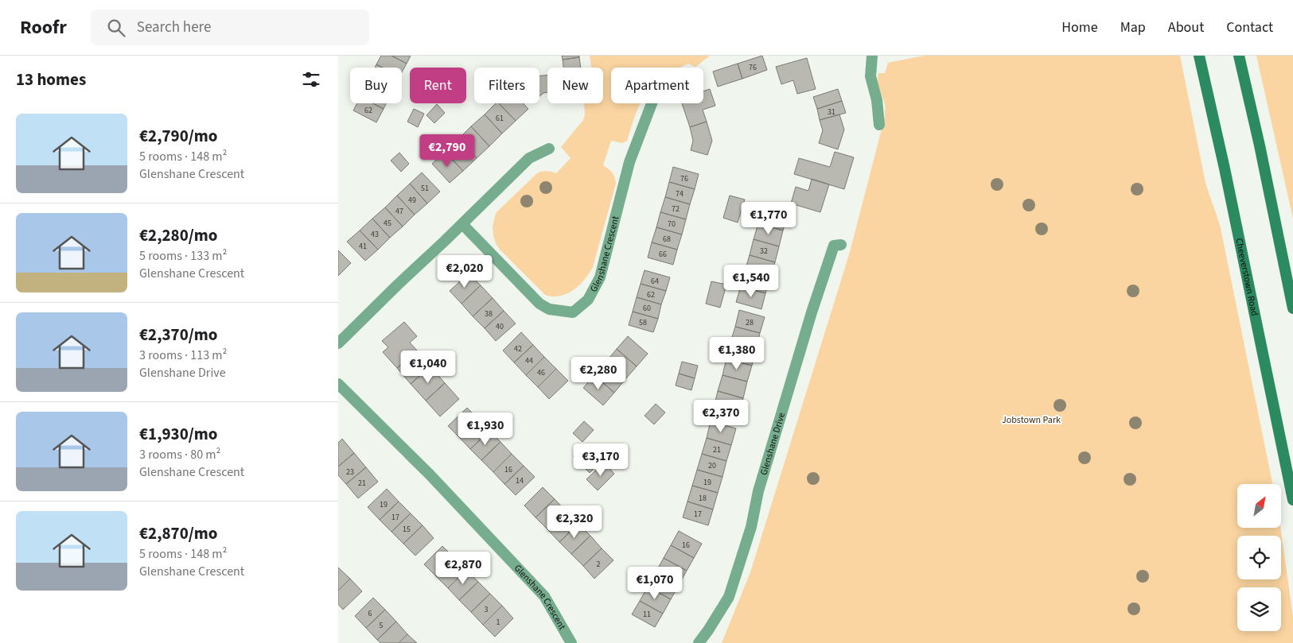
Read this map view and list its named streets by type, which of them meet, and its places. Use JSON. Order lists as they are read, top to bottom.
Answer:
{
  "streets": {
    "main road": ["Cheeverstown Road"],
    "street": ["Glenshane Crescent", "Glenshane Drive"]
  },
  "parks": ["Jobstown Park"],
  "house_numbers": [
    "76",
    "62",
    "31",
    "61",
    "76",
    "51",
    "74",
    "49",
    "72",
    "47",
    "45",
    "70",
    "43",
    "68",
    "41",
    "32",
    "66",
    "64",
    "62",
    "60",
    "38",
    "58",
    "28",
    "40",
    "42",
    "44",
    "46",
    "21",
    "20",
    "16",
    "23",
    "14",
    "19",
    "21",
    "18",
    "19",
    "17",
    "17",
    "15",
    "16",
    "2",
    "3",
    "6",
    "11",
    "1",
    "5"
  ],
  "north": "top right",
  "page": {
    "header": "Roofr",
    "search": "Search here",
    "nav": [
      "Home",
      "Map",
      "About",
      "Contact"
    ],
    "heading": "13 homes",
    "chip": [
      "Buy",
      "Rent",
      "Filters",
      "New",
      "Apartment"
    ],
    "list": [
      {
        "name": "€2,790/mo",
        "note": "5 rooms · 148 m² · Glenshane Crescent"
      },
      {
        "name": "€2,280/mo",
        "note": "5 rooms · 133 m² · Glenshane Crescent"
      },
      {
        "name": "€2,370/mo",
        "note": "3 rooms · 113 m² · Glenshane Drive"
      },
      {
        "name": "€1,930/mo",
        "note": "3 rooms · 80 m² · Glenshane Crescent"
      },
      {
        "name": "€2,870/mo",
        "note": "5 rooms · 148 m² · Glenshane Crescent"
      }
    ],
    "price": [
      "€2,790",
      "€1,770",
      "€2,020",
      "€1,540",
      "€1,380",
      "€1,040",
      "€2,280",
      "€2,370",
      "€1,930",
      "€3,170",
      "€2,320",
      "€2,870",
      "€1,070"
    ]
  }
}
